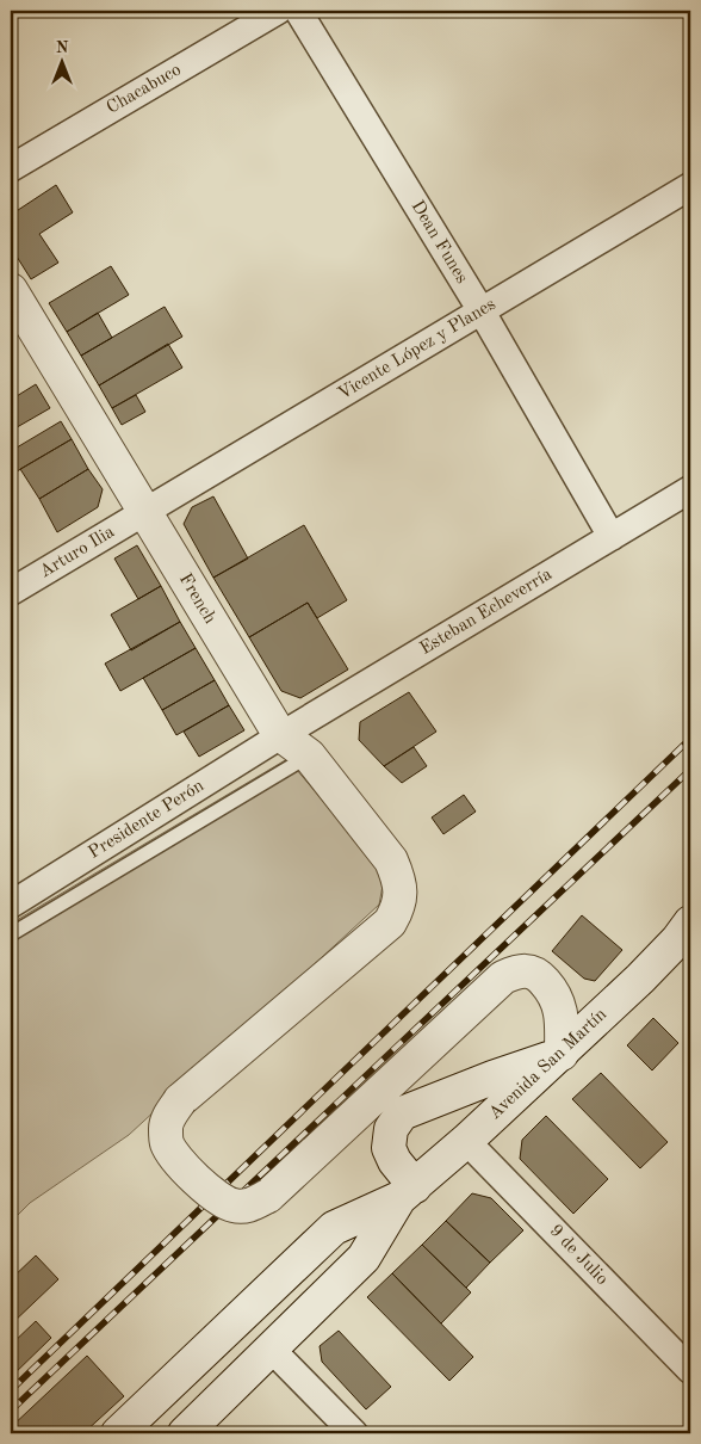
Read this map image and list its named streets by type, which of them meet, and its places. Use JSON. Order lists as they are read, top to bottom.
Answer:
{
  "streets": {
    "street": [
      "Chacabuco",
      "Dean Funes",
      "Vicente López y Planes",
      "Arturo Ilia",
      "French",
      "Esteban Echeverría",
      "Presidente Perón",
      "Avenida San Martín",
      "9 de Julio"
    ]
  },
  "crossings": [
    ["Dean Funes", "Vicente López y Planes"],
    ["Dean Funes", "Esteban Echeverría"],
    ["Vicente López y Planes", "Arturo Ilia"],
    ["Vicente López y Planes", "French"],
    ["Arturo Ilia", "French"],
    ["French", "Esteban Echeverría"],
    ["French", "Presidente Perón"],
    ["French", "Avenida San Martín"],
    ["Esteban Echeverría", "Presidente Perón"],
    ["Avenida San Martín", "9 de Julio"]
  ],
  "north": "top"
}
